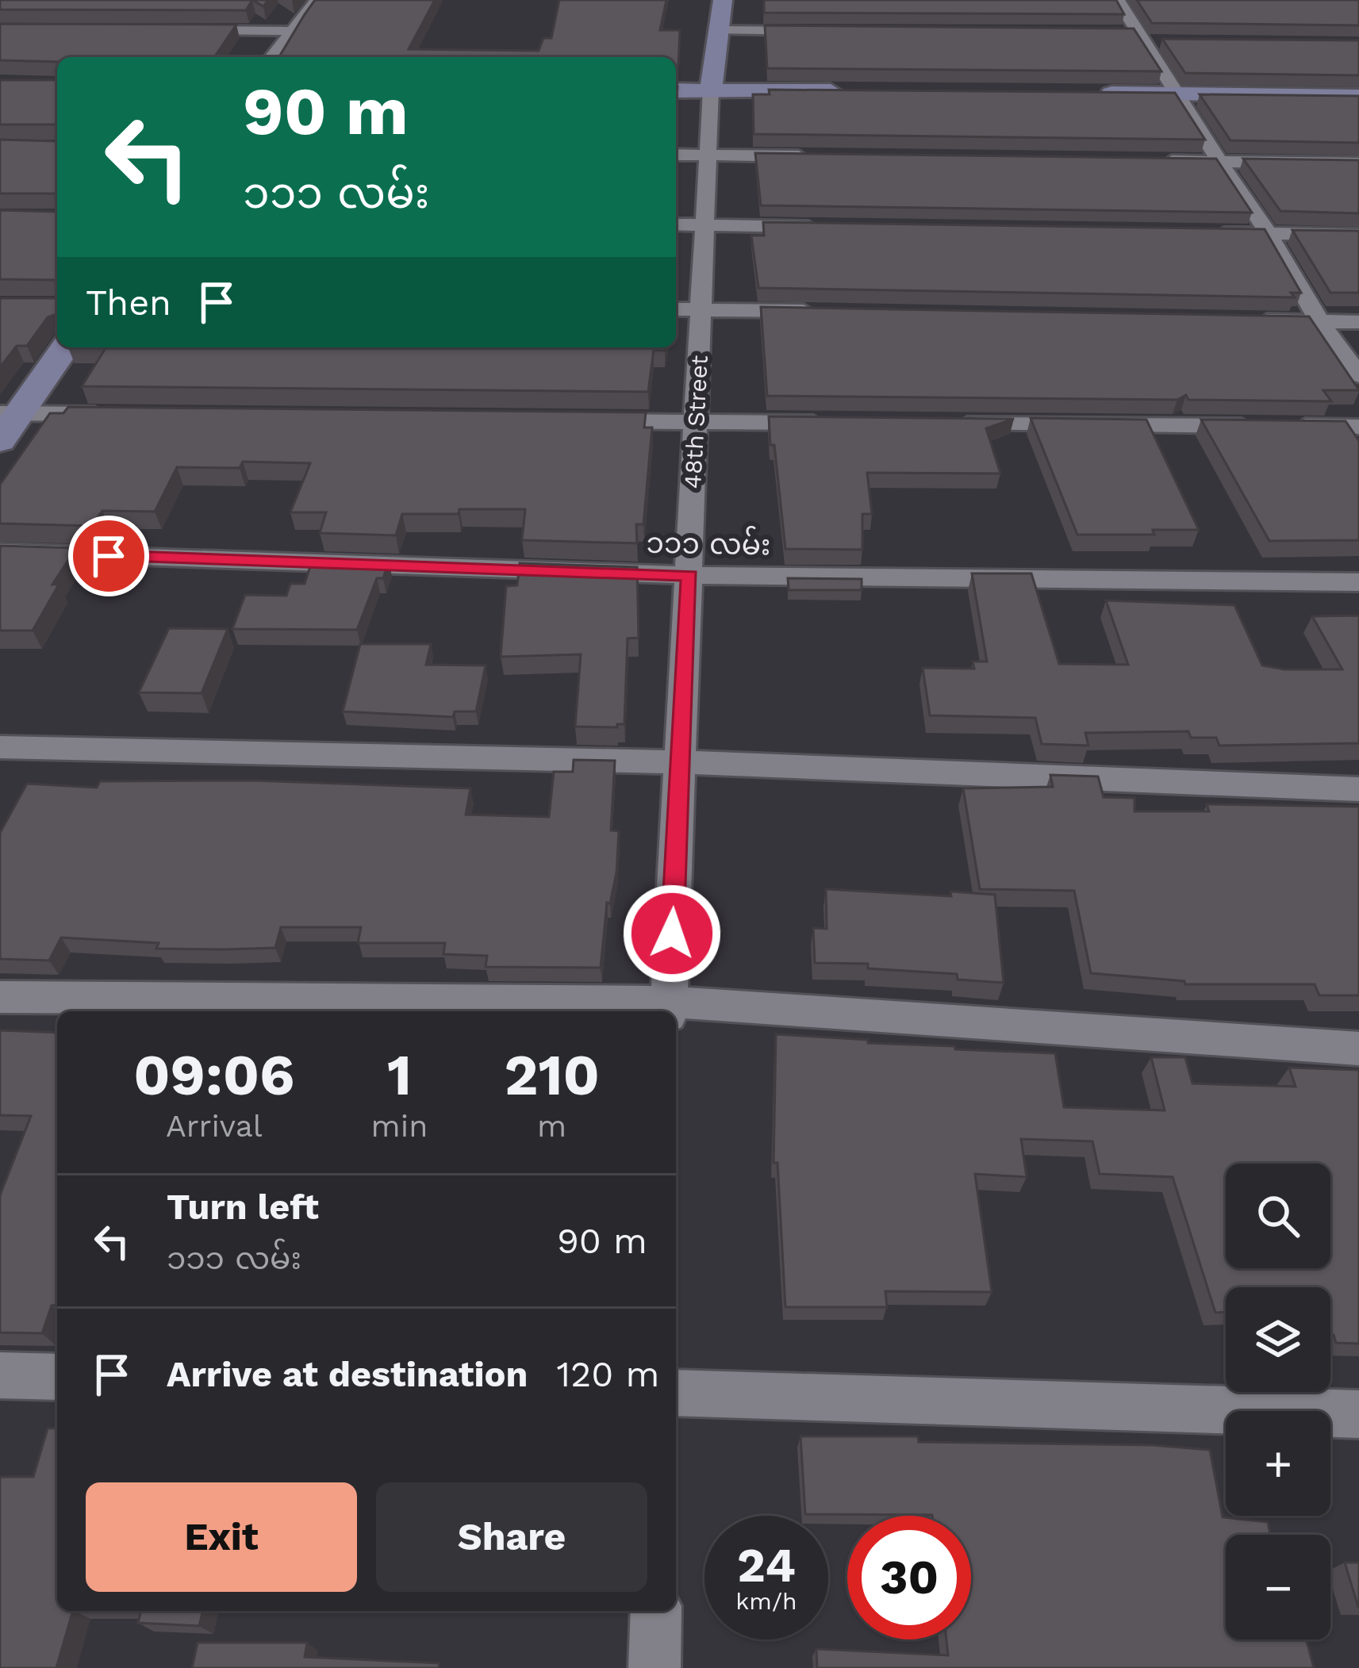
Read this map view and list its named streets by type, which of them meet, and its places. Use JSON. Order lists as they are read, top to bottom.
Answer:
{
  "streets": {
    "main road": ["48th Street"],
    "street": ["၁၁၁ လမ်း"]
  },
  "crossings": [
    ["48th Street", "၁၁၁ လမ်း"]
  ],
  "page": {
    "turn": ["90 m", "၁၁၁ လမ်း"],
    "then": "Then",
    "eta": [
      "09:06",
      "Arrival",
      "1",
      "min",
      "210",
      "m"
    ],
    "map_buttons": ["+", "−"],
    "list": [
      {
        "name": "Turn left",
        "note": "၁၁၁ လမ်း",
        "value": "90 m"
      },
      {
        "name": "Arrive at destination",
        "value": "120 m"
      }
    ],
    "buttons": ["Exit", "Share"],
    "speed": "24 km/h",
    "limit": "30"
  }
}
